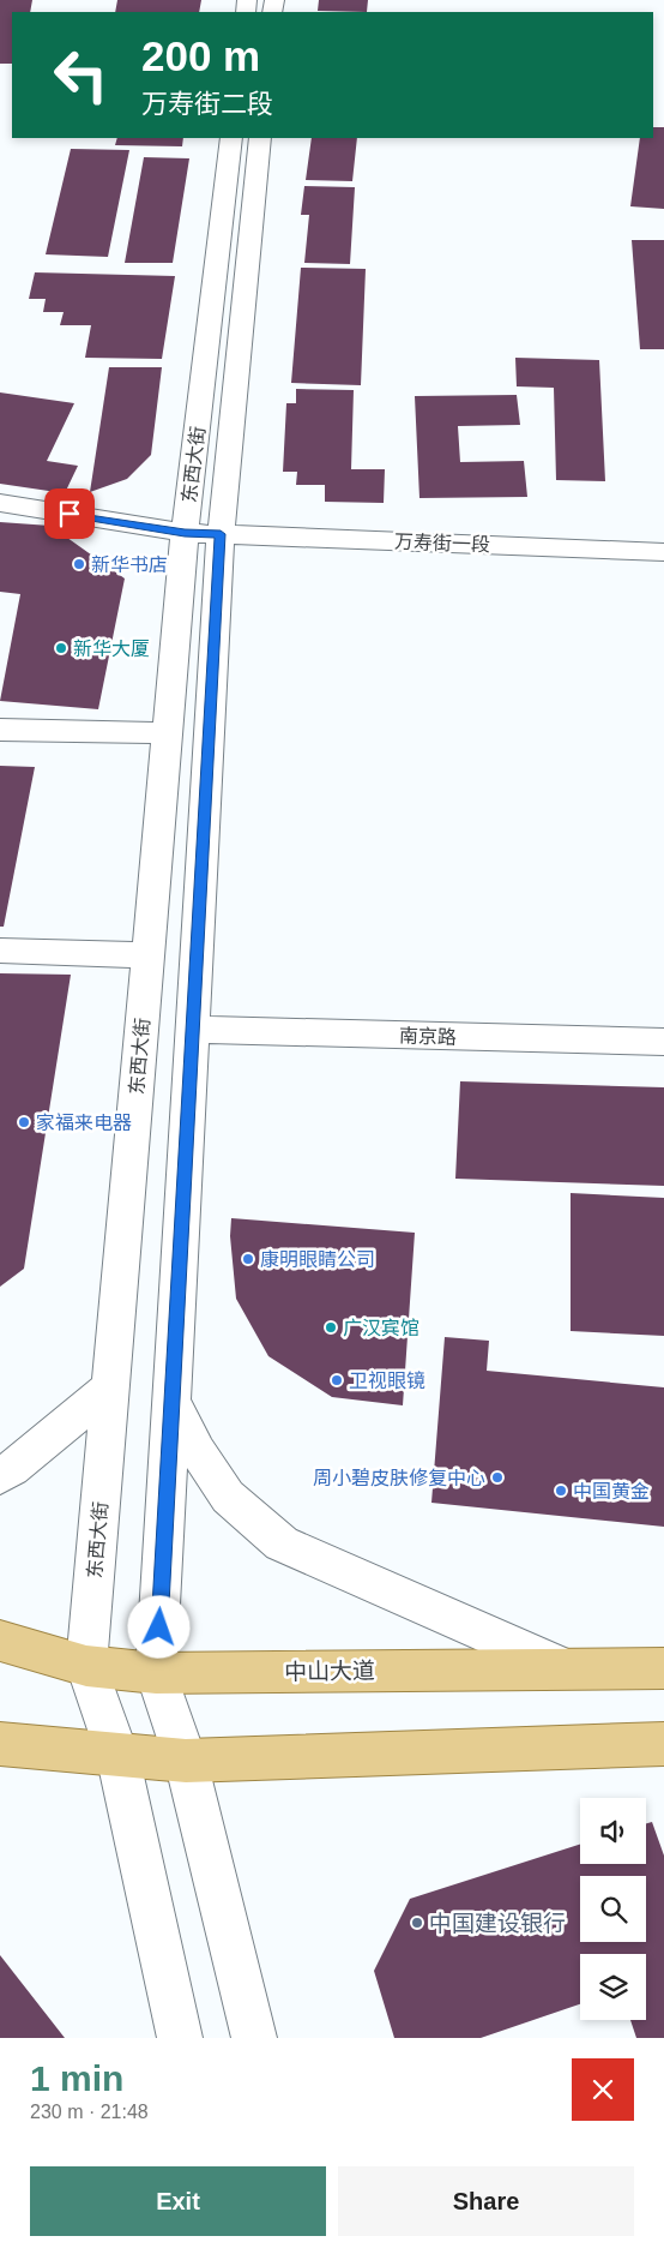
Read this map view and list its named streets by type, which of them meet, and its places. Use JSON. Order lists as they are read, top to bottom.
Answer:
{
  "streets": {
    "main road": ["中山大道"],
    "street": ["东西大街", "万寿街一段", "南京路"]
  },
  "crossings": [
    ["东西大街", "万寿街一段"],
    ["东西大街", "南京路"],
    ["东西大街", "中山大道"]
  ],
  "places": [
    "新华书店",
    "新华大厦",
    "家福来电器",
    "康明眼睛公司",
    "广汉宾馆",
    "卫视眼镜",
    "周小碧皮肤修复中心",
    "中国黄金",
    "中国建设银行"
  ],
  "page": {
    "turn": ["200 m", "万寿街二段"],
    "heading": ["1 min", "230 m · 21:48"],
    "buttons": ["Exit", "Share"]
  }
}
